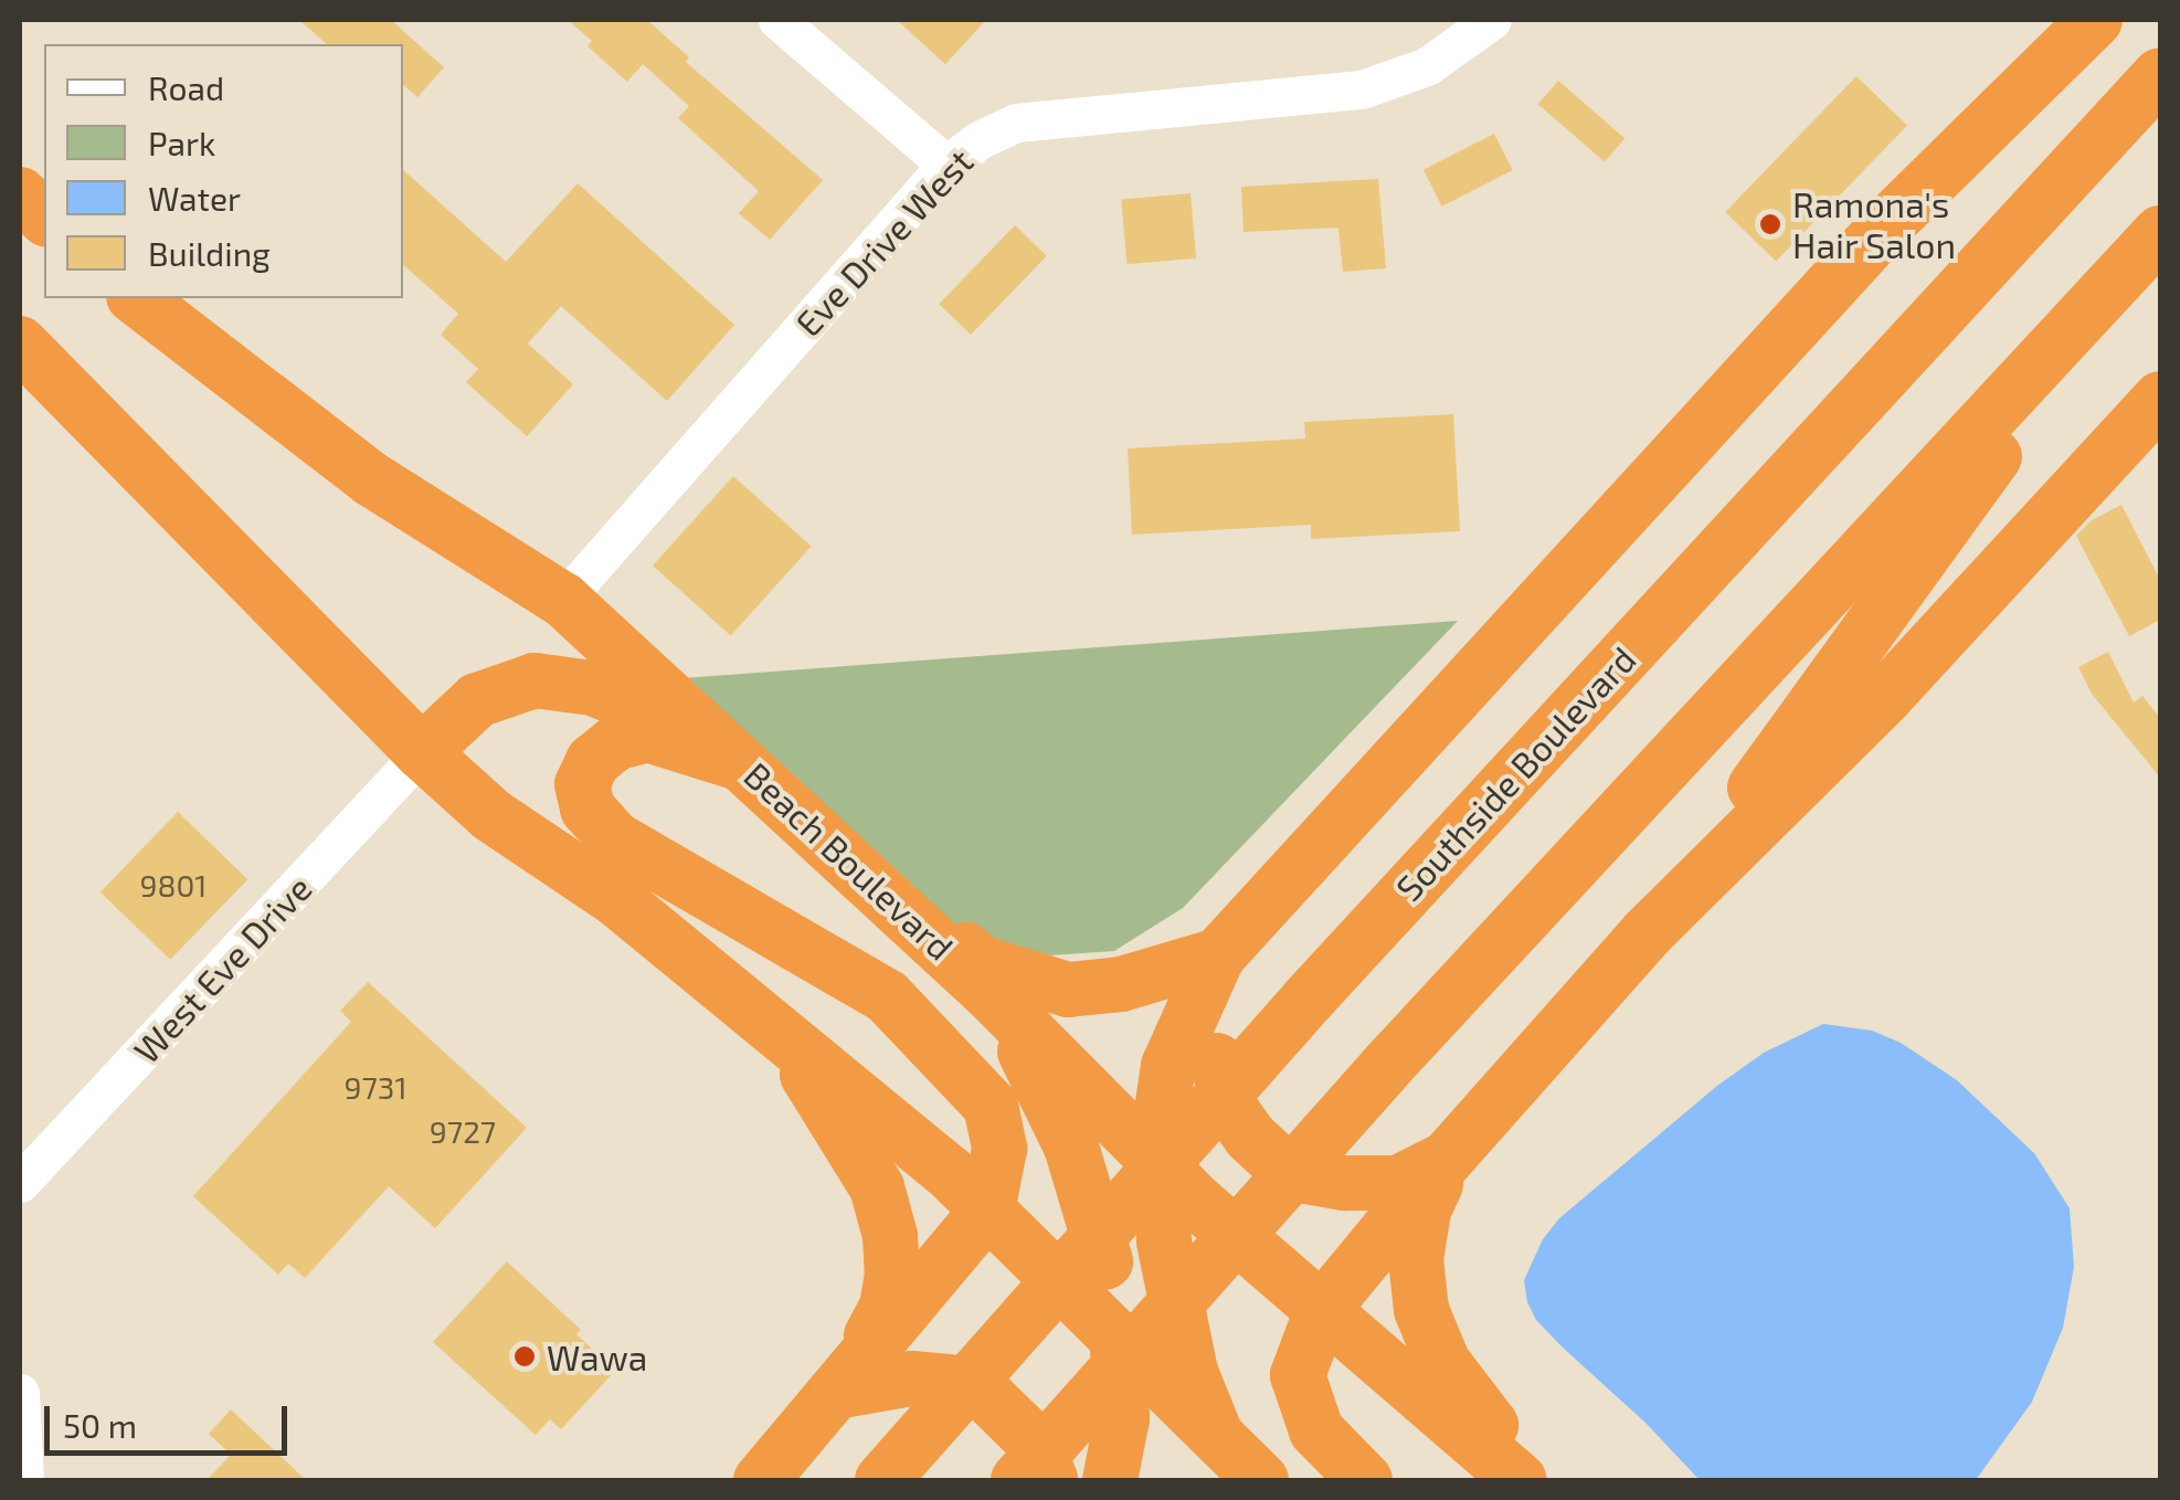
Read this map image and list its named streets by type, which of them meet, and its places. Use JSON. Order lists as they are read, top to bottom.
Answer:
{
  "streets": {
    "highway": ["Southside Boulevard", "Beach Boulevard"],
    "street": ["Eve Drive West", "West Eve Drive"]
  },
  "crossings": [
    ["Eve Drive West", "Beach Boulevard"]
  ],
  "places": ["Ramona's Hair Salon", "Wawa"],
  "house_numbers": ["9801", "9731", "9727"],
  "legend": [
    "Road",
    "Park",
    "Water",
    "Building"
  ],
  "scale_bar": "50 m"
}
